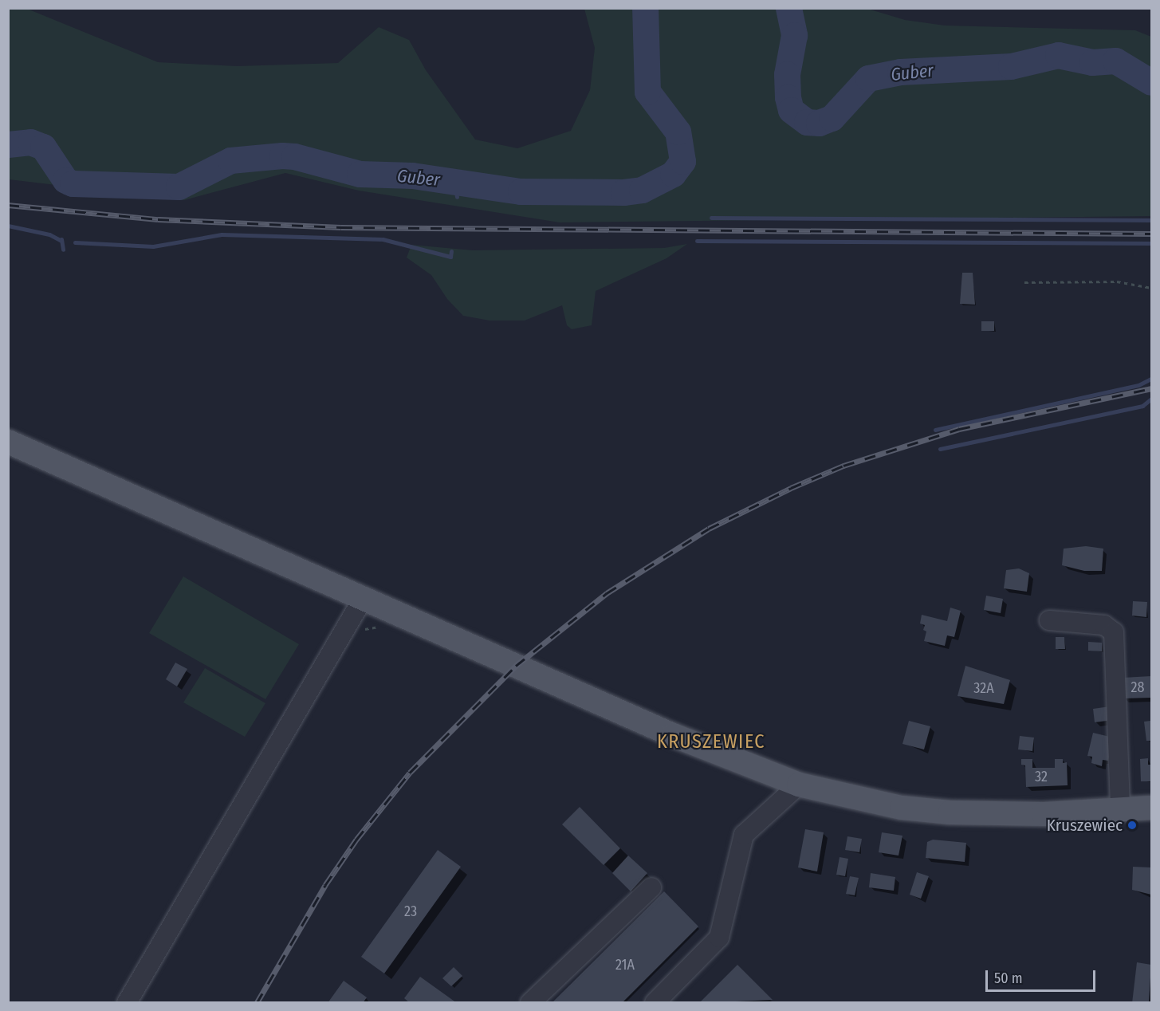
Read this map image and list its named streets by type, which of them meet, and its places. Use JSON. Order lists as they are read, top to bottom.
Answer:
{
  "districts": ["KRUSZEWIEC"],
  "water": ["Guber"],
  "places": ["Kruszewiec"],
  "house_numbers": [
    "28",
    "32A",
    "32",
    "23",
    "21A"
  ],
  "scale_bar": "50 m"
}
